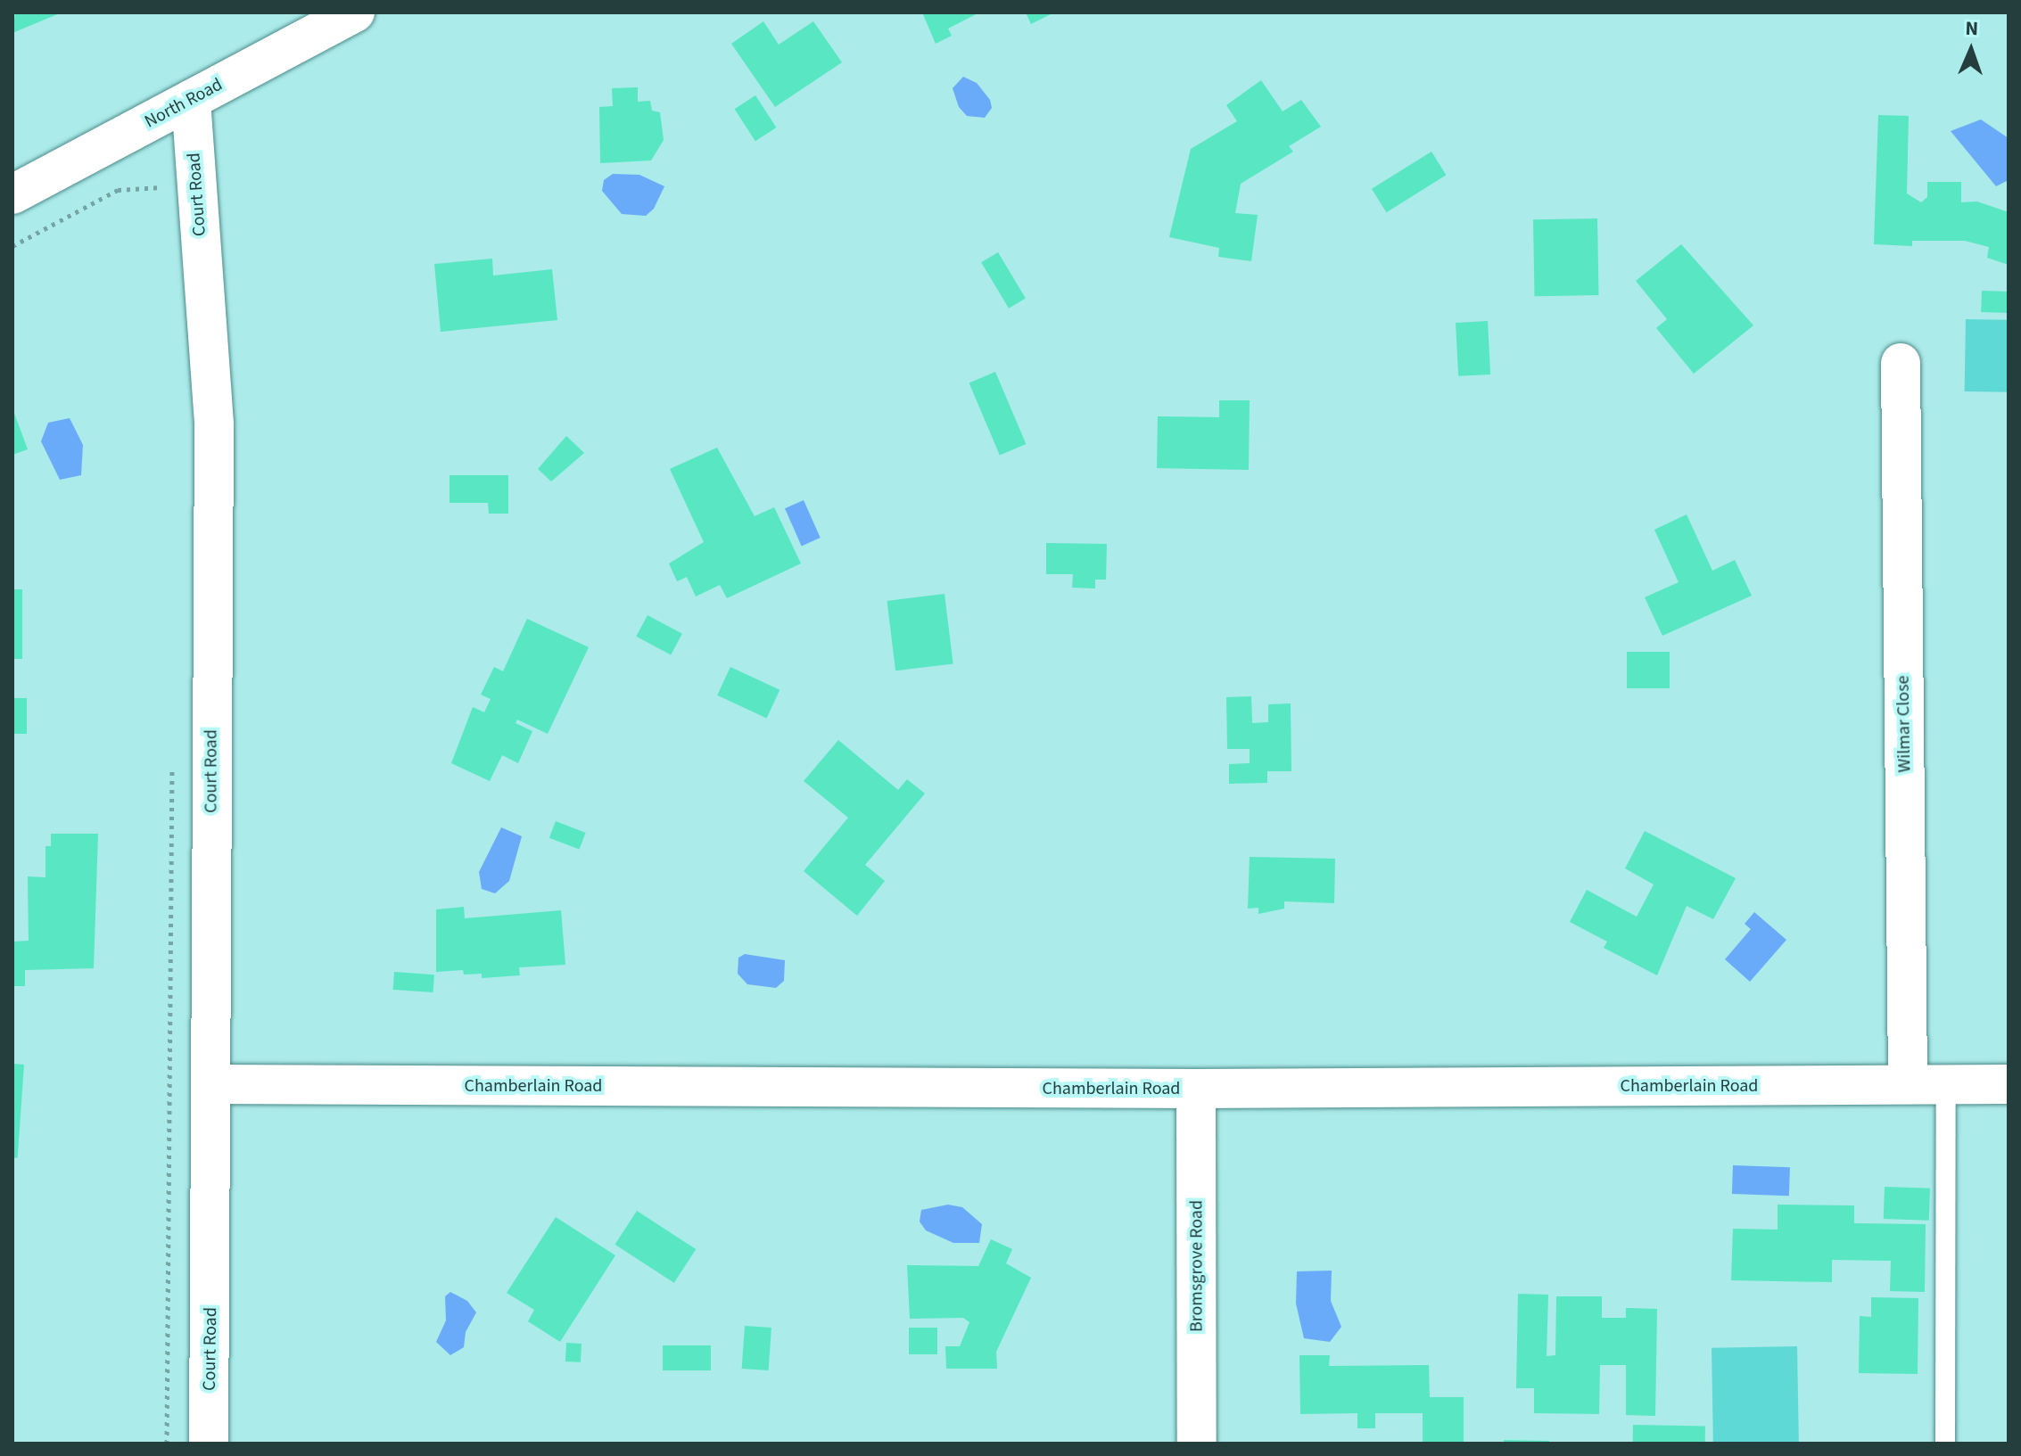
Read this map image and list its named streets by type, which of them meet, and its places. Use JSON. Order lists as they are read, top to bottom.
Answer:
{
  "streets": {
    "street": [
      "North Road",
      "Court Road",
      "Wilmar Close",
      "Chamberlain Road",
      "Bromsgrove Road"
    ]
  },
  "crossings": [
    ["North Road", "Court Road"],
    ["Court Road", "Chamberlain Road"],
    ["Wilmar Close", "Chamberlain Road"],
    ["Chamberlain Road", "Bromsgrove Road"]
  ],
  "north": "top"
}
